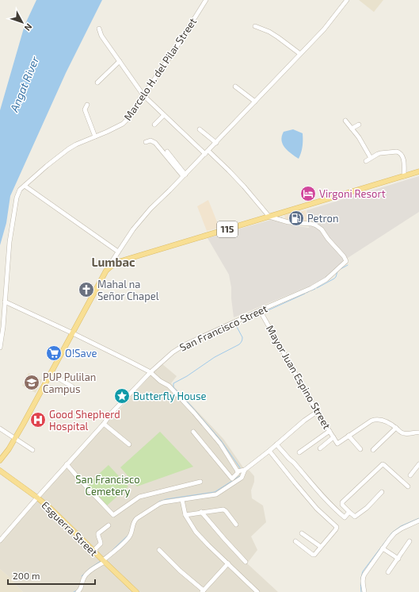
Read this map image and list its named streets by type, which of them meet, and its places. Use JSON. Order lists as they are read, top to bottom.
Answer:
{
  "streets": {
    "main road": ["115", "Esguerra Street"],
    "street": ["Marcelo H. del Pilar Street", "San Francisco Street", "Mayor Juan Espino Street"]
  },
  "crossings": [
    ["115", "San Francisco Street"],
    ["San Francisco Street", "Mayor Juan Espino Street"],
    ["San Francisco Street", "Esguerra Street"]
  ],
  "districts": ["Lumbac"],
  "water": ["Angat River"],
  "parks": ["San Francisco Cemetery"],
  "places": {
    "hotel": ["Virgoni Resort"],
    "fuel station": ["Petron"],
    "church": ["Mahal na Señor Chapel"],
    "supermarket": ["O!Save"],
    "school or university": ["PUP Pulilan Campus"],
    "place": ["Butterfly House"],
    "hospital": ["Good Shepherd Hospital"]
  },
  "scale_bar": "200 m",
  "north": "bottom right"
}
